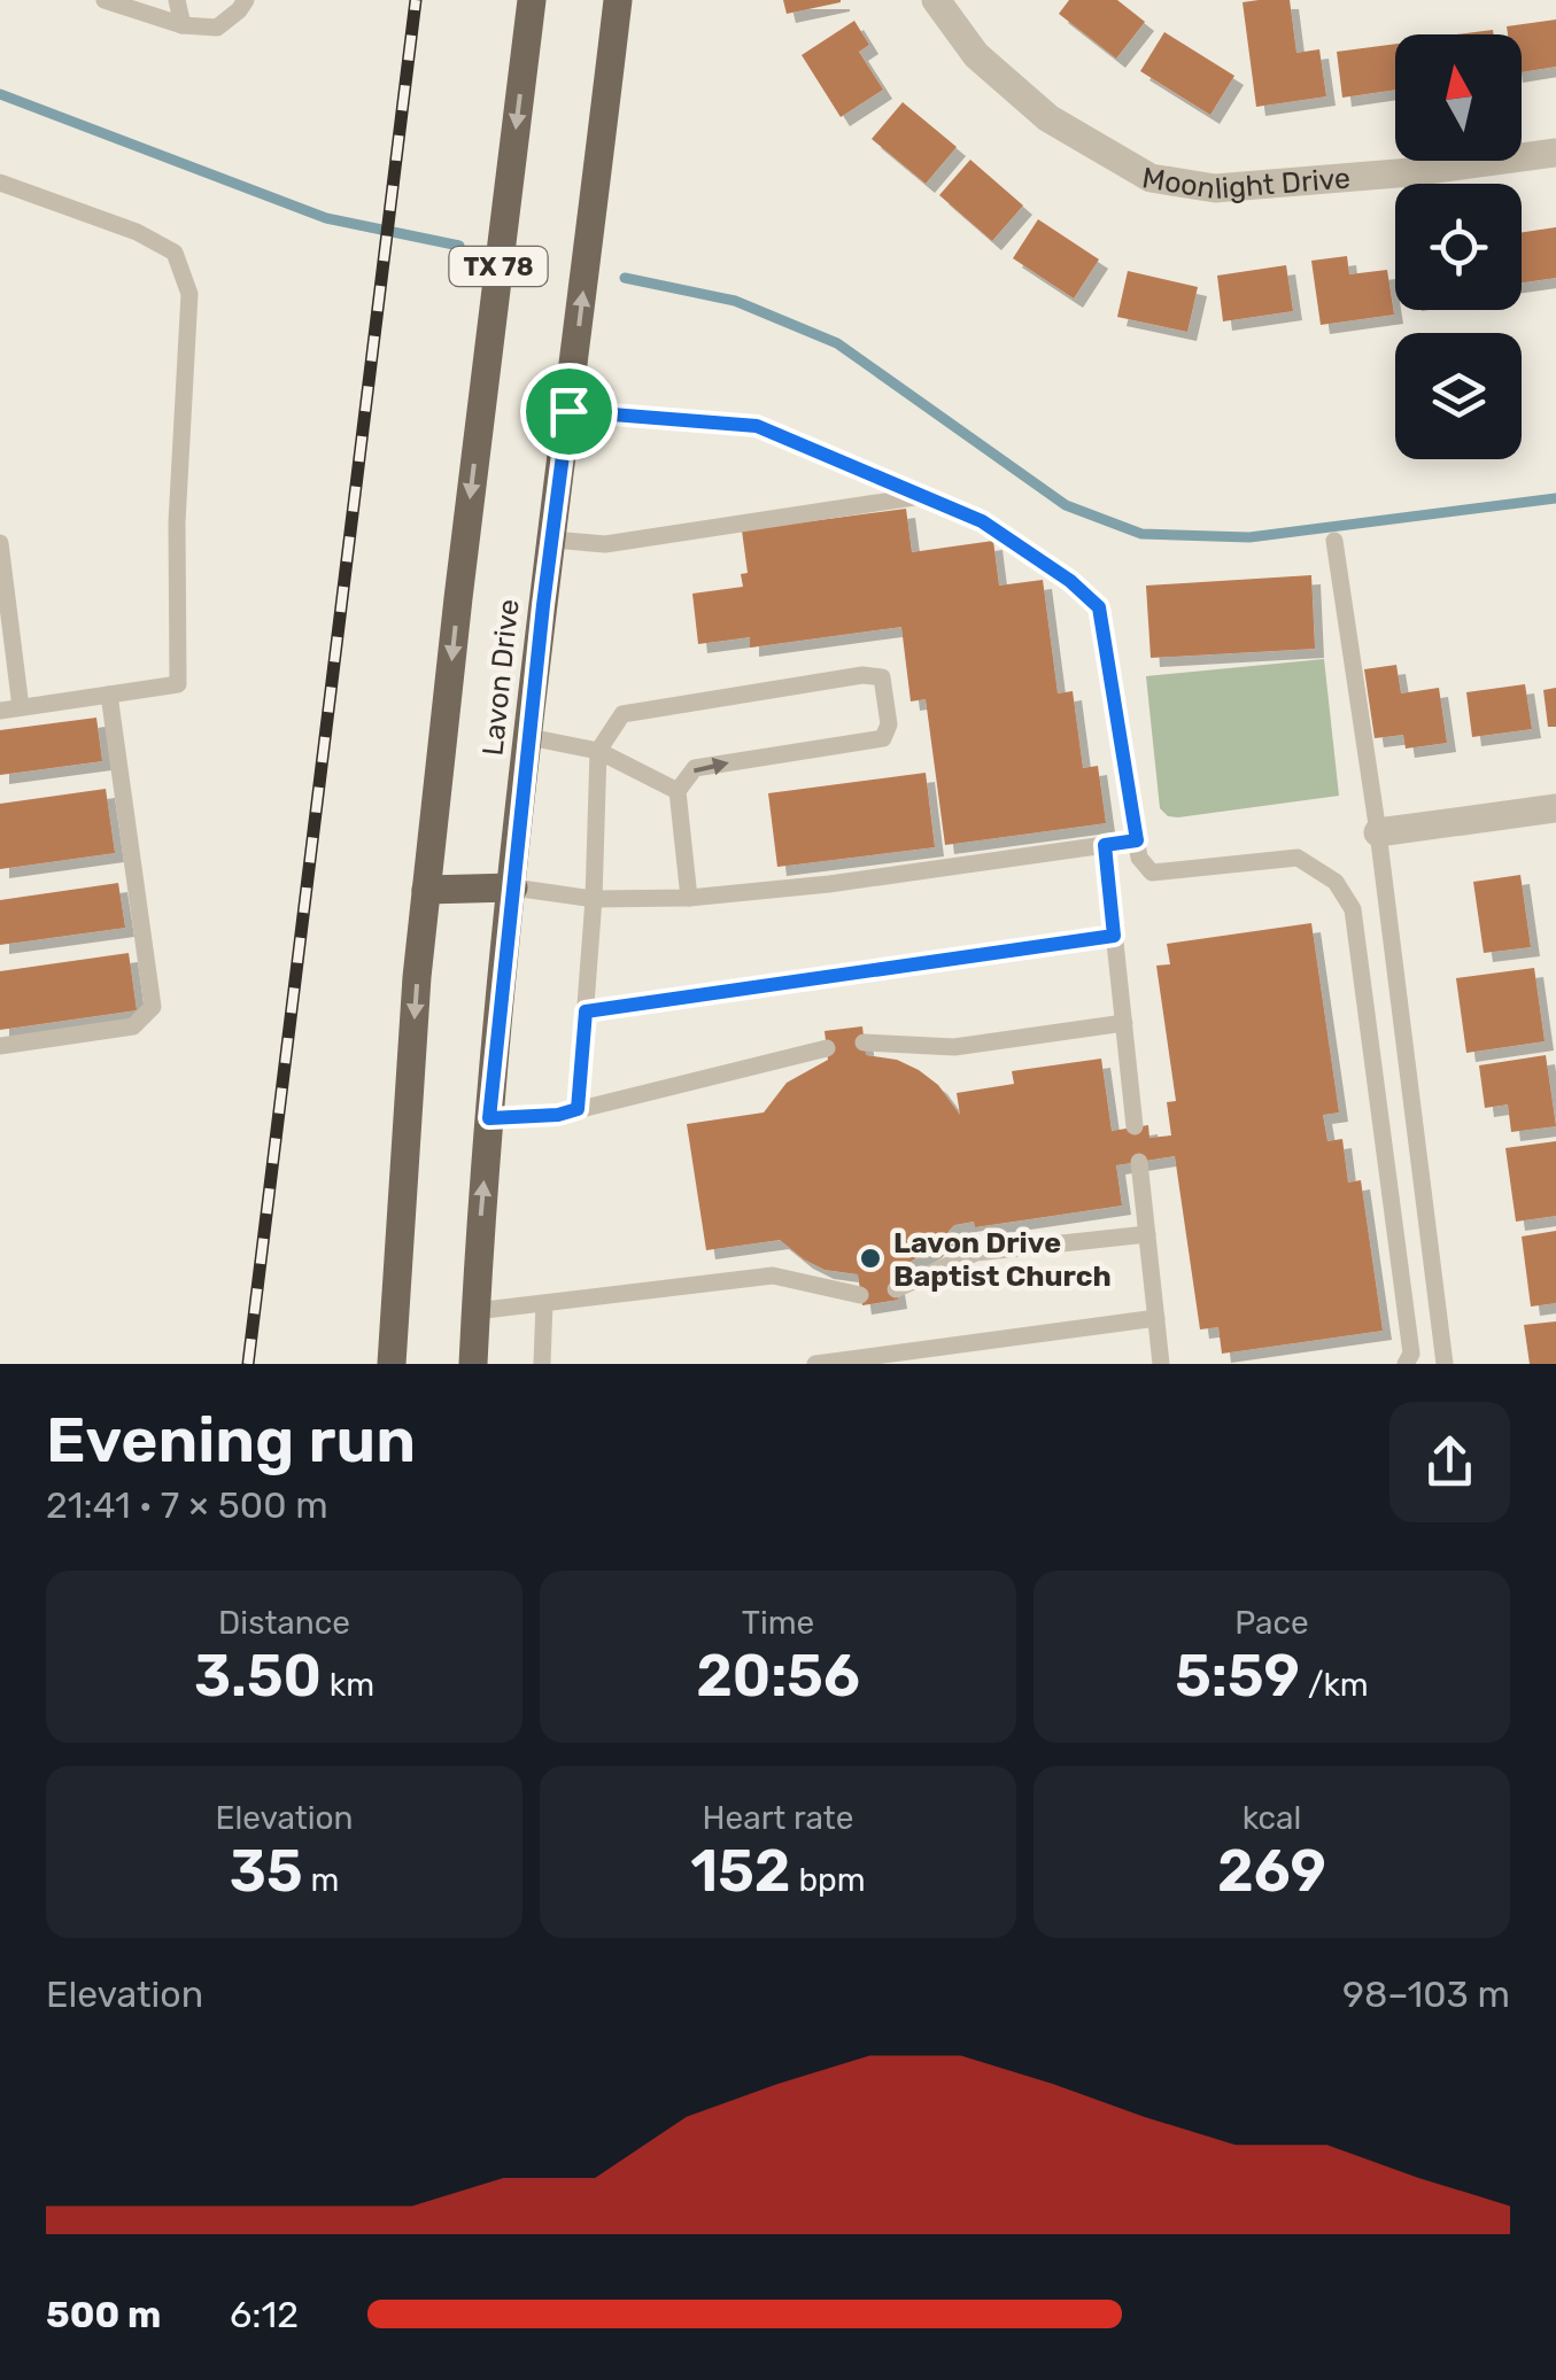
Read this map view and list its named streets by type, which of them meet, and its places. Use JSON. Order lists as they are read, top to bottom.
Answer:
{
  "streets": {
    "main road": ["TX 78", "Lavon Drive"],
    "street": ["Moonlight Drive"]
  },
  "places": ["Lavon Drive Baptist Church"],
  "north": "top",
  "page": {
    "heading": ["Evening run", "21:41 · 7 × 500 m"],
    "stats": [
      ["Distance", "3.50 km"],
      ["Time", "20:56"],
      ["Pace", "5:59 /km"],
      ["Elevation", "35 m"],
      ["Heart rate", "152 bpm"],
      ["kcal", "269"]
    ],
    "chart": ["Elevation", "98–103 m"],
    "list": [
      {
        "name": "500 m",
        "note": "6:12"
      }
    ]
  }
}
